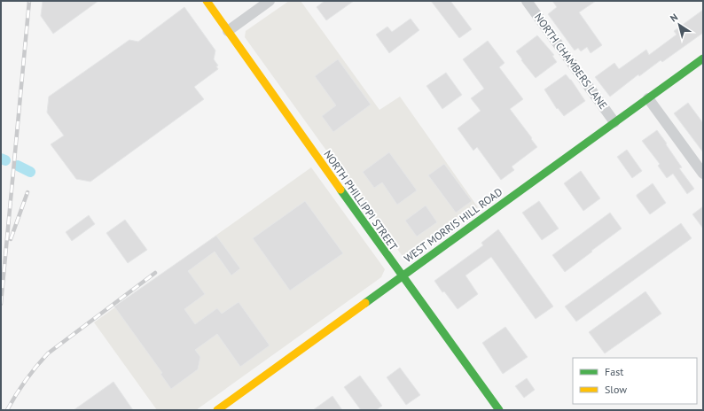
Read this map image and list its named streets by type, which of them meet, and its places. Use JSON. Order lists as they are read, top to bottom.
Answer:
{
  "streets": {
    "street": ["NORTH CHAMBERS LANE", "NORTH PHILLIPPI STREET", "WEST MORRIS HILL ROAD"]
  },
  "crossings": [
    ["NORTH CHAMBERS LANE", "WEST MORRIS HILL ROAD"],
    ["NORTH PHILLIPPI STREET", "WEST MORRIS HILL ROAD"]
  ],
  "legend": ["Fast", "Slow"],
  "north": "top left"
}
